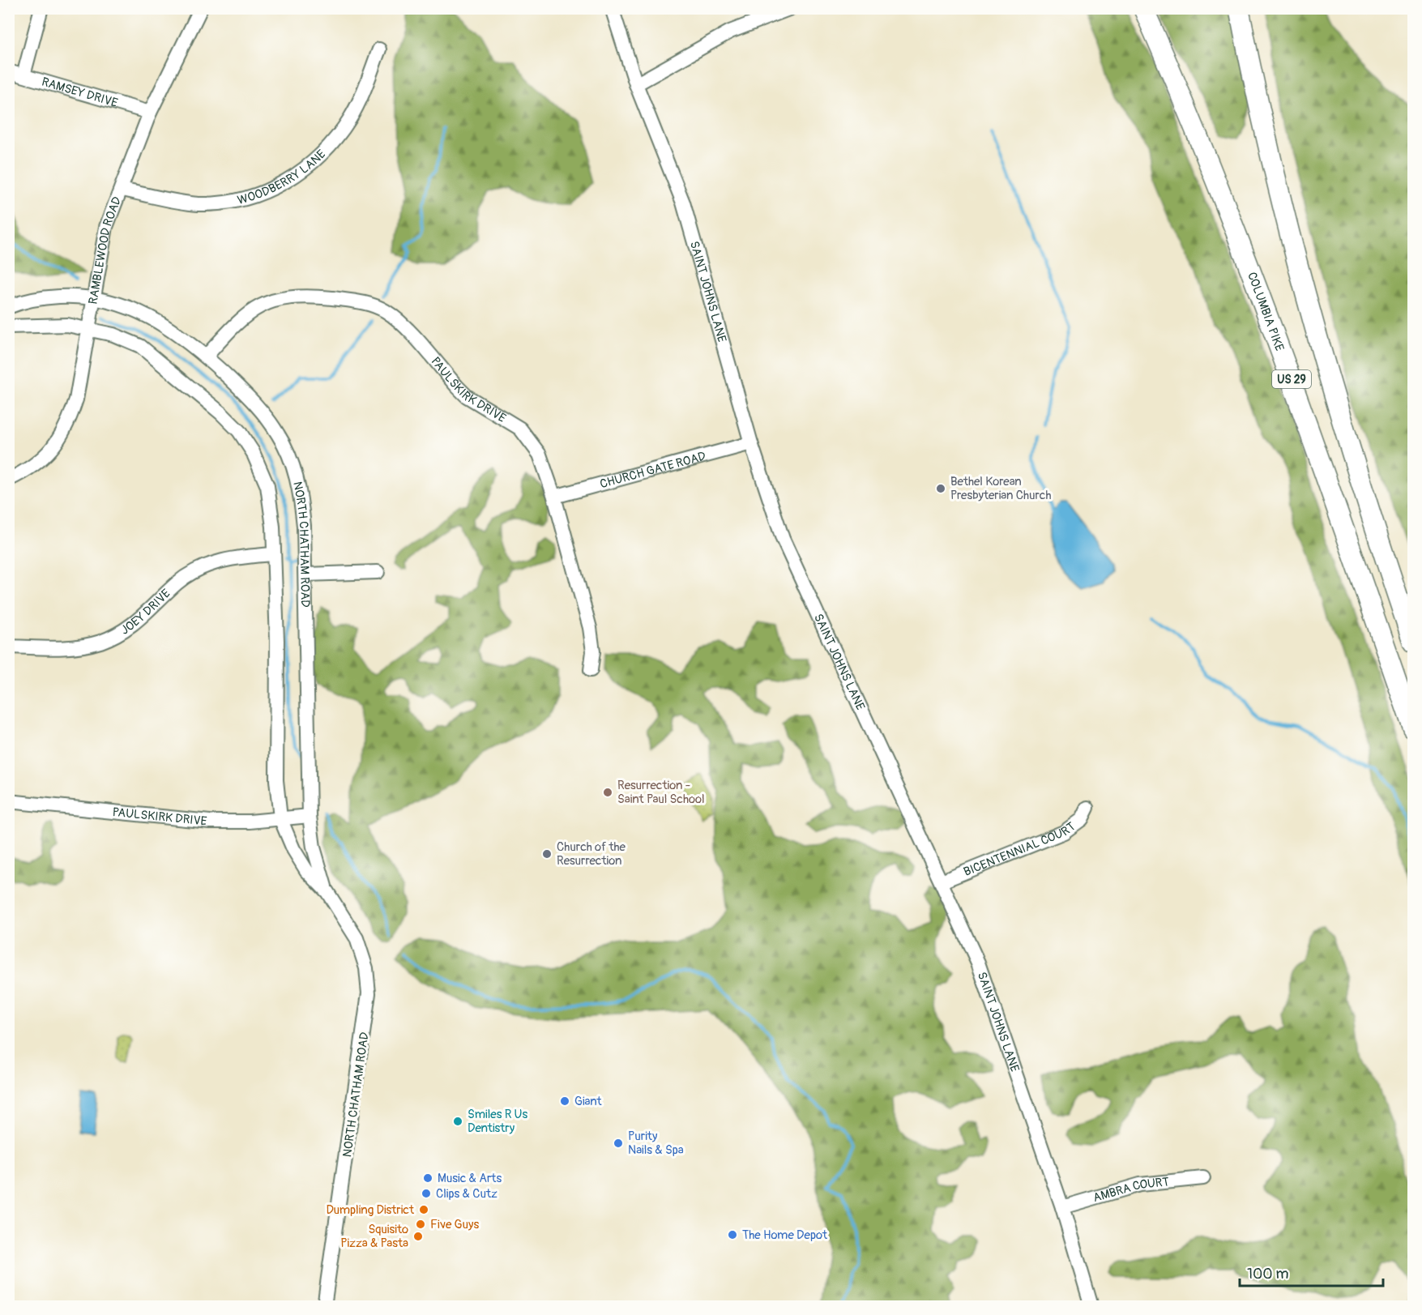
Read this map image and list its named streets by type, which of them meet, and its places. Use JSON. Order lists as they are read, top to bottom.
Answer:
{
  "streets": {
    "highway": ["COLUMBIA PIKE", "US 29"],
    "street": [
      "RAMSEY DRIVE",
      "WOODBERRY LANE",
      "RAMBLEWOOD ROAD",
      "SAINT JOHNS LANE",
      "PAULSKIRK DRIVE",
      "CHURCH GATE ROAD",
      "NORTH CHATHAM ROAD",
      "JOEY DRIVE",
      "BICENTENNIAL COURT",
      "AMBRA COURT"
    ]
  },
  "crossings": [
    ["RAMSEY DRIVE", "RAMBLEWOOD ROAD"],
    ["WOODBERRY LANE", "RAMBLEWOOD ROAD"],
    ["RAMBLEWOOD ROAD", "NORTH CHATHAM ROAD"],
    ["SAINT JOHNS LANE", "CHURCH GATE ROAD"],
    ["SAINT JOHNS LANE", "BICENTENNIAL COURT"],
    ["SAINT JOHNS LANE", "AMBRA COURT"],
    ["PAULSKIRK DRIVE", "CHURCH GATE ROAD"],
    ["PAULSKIRK DRIVE", "NORTH CHATHAM ROAD"],
    ["NORTH CHATHAM ROAD", "JOEY DRIVE"]
  ],
  "places": [
    "Bethel Korean Presbyterian Church",
    "Resurrection - Saint Paul School",
    "Church of the Resurrection",
    "Giant",
    "Smiles R Us Dentistry",
    "Purity Nails & Spa",
    "Music & Arts",
    "Clips & Cutz",
    "Dumpling District",
    "Five Guys",
    "The Home Depot",
    "Squisito Pizza & Pasta"
  ],
  "scale_bar": "100 m"
}
